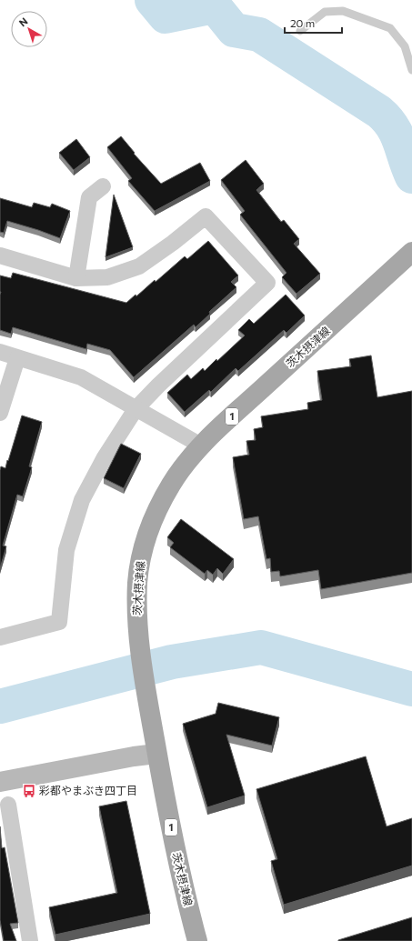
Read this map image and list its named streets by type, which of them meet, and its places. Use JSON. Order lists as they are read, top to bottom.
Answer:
{
  "streets": {
    "main road": ["茨木摂津線", "1"]
  },
  "places": {
    "bus stop": ["彩都やまぶき四丁目"]
  },
  "scale_bar": "20 m",
  "north": "top left"
}
